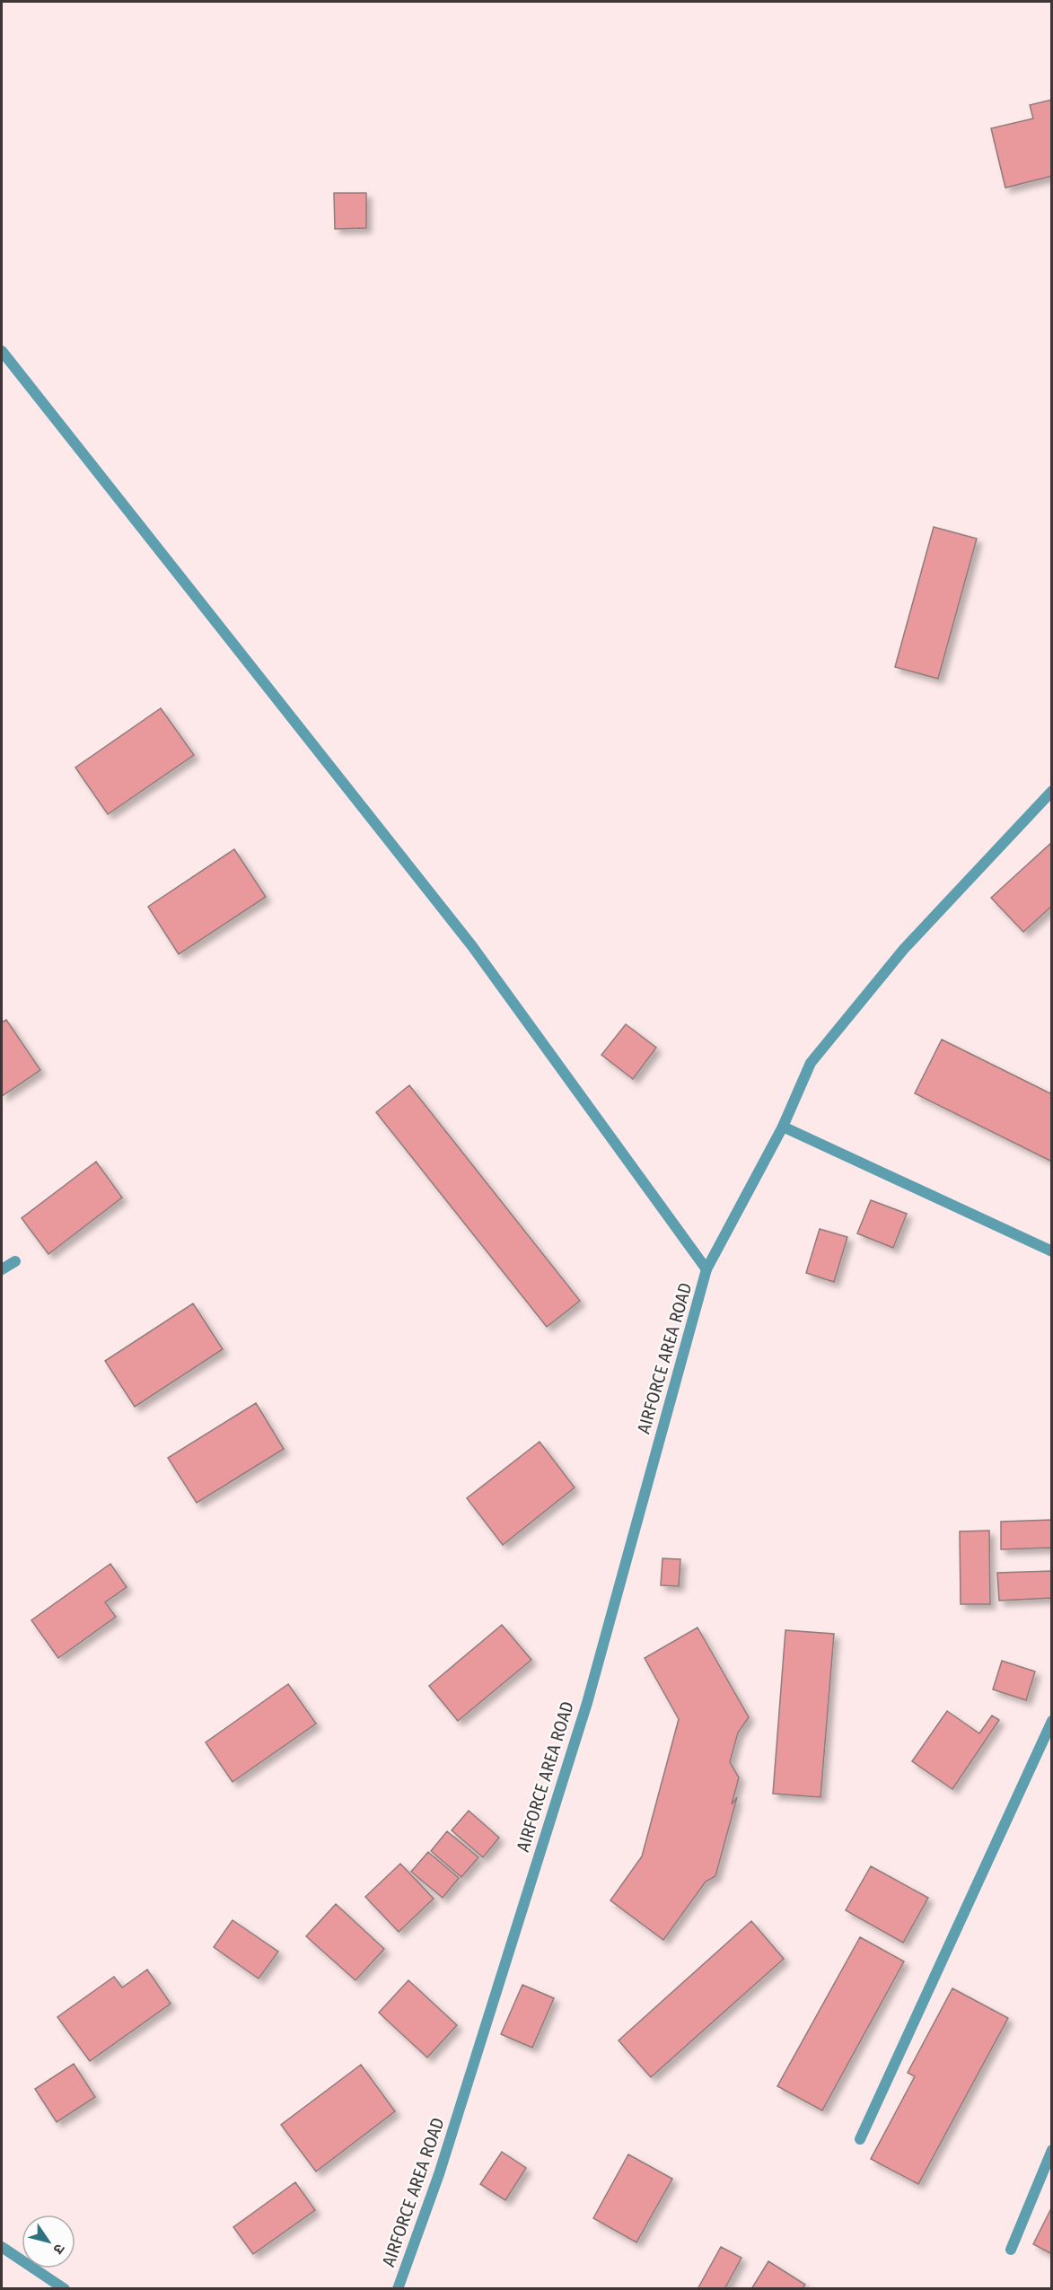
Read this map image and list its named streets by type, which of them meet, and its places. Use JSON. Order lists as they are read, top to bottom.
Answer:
{
  "streets": {
    "street": ["AIRFORCE AREA ROAD"]
  },
  "north": "bottom right"
}
